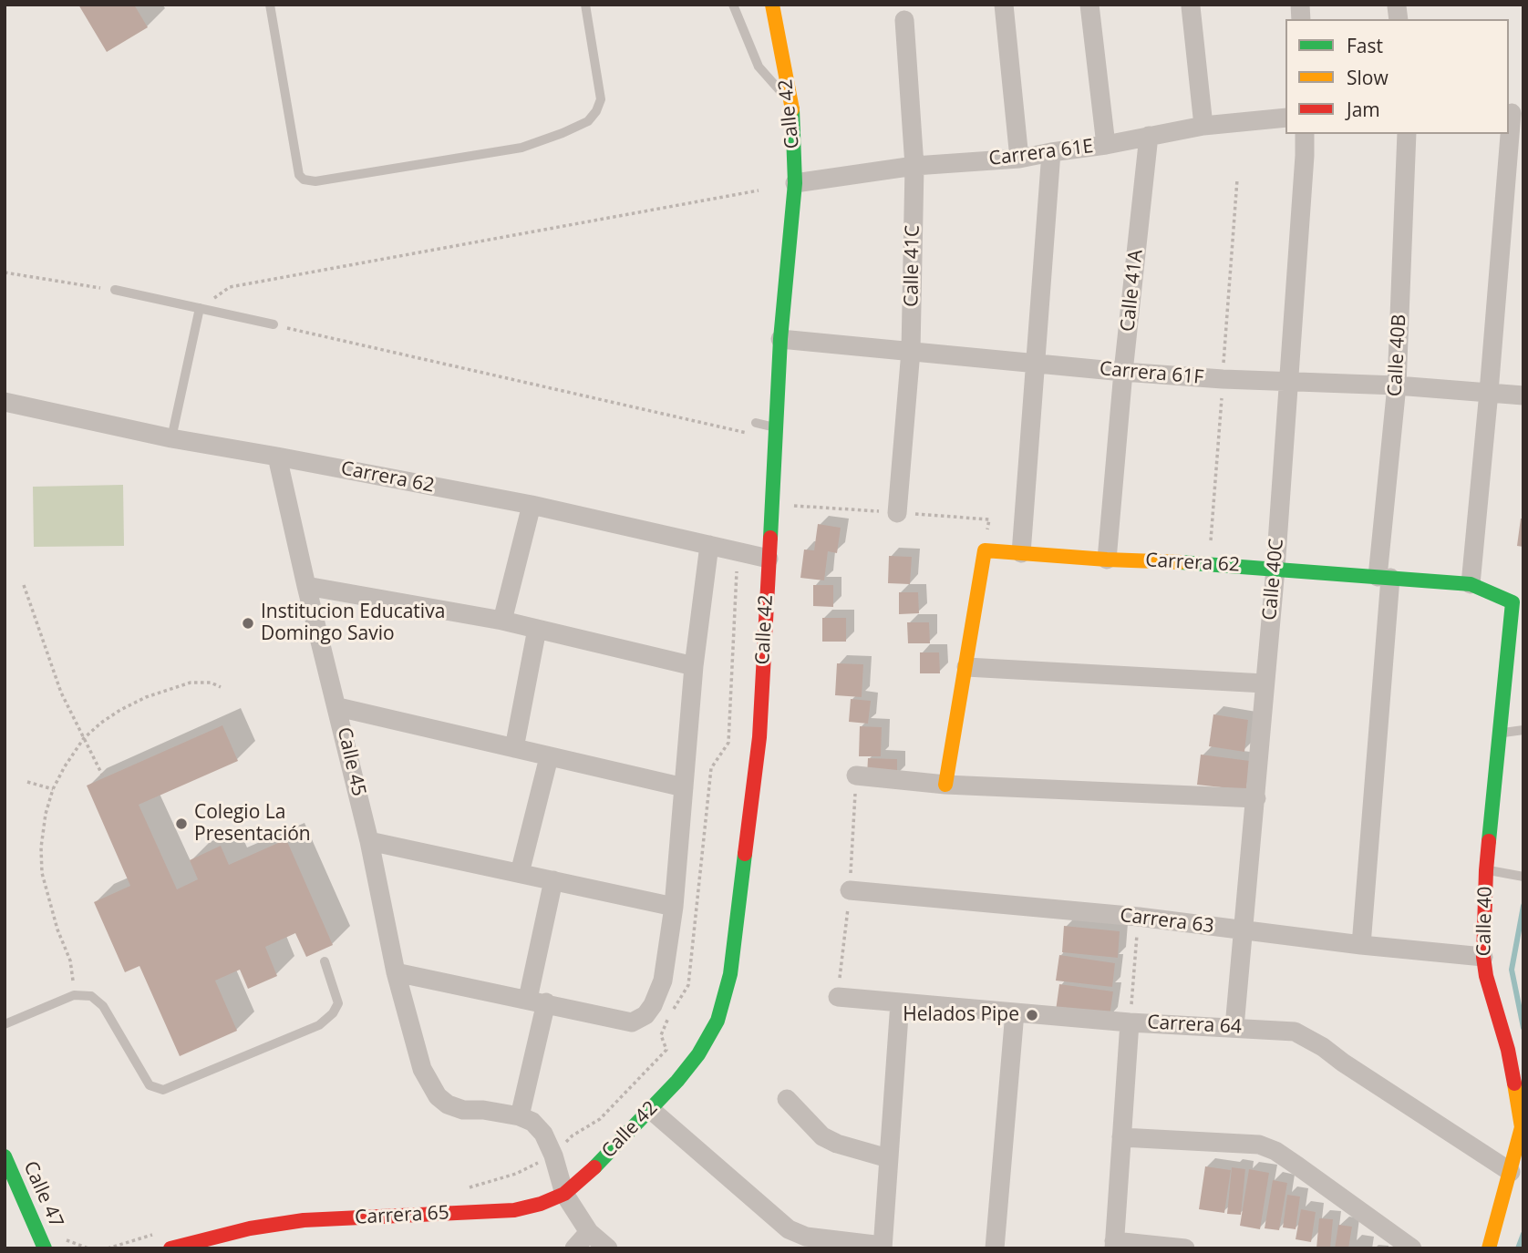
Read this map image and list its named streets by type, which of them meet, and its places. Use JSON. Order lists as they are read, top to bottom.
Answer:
{
  "streets": {
    "street": [
      "Calle 42",
      "Carrera 61E",
      "Calle 41C",
      "Calle 41A",
      "Calle 40B",
      "Carrera 61F",
      "Carrera 62",
      "Calle 40C",
      "Calle 45",
      "Carrera 63",
      "Calle 40",
      "Carrera 64",
      "Calle 47",
      "Carrera 65"
    ]
  },
  "crossings": [
    ["Calle 42", "Carrera 61E"],
    ["Calle 42", "Carrera 61F"],
    ["Calle 42", "Carrera 62"],
    ["Calle 42", "Carrera 65"],
    ["Carrera 61E", "Calle 41C"],
    ["Carrera 61E", "Calle 41A"],
    ["Calle 41C", "Carrera 61F"],
    ["Calle 41A", "Carrera 61F"],
    ["Calle 41A", "Carrera 62"],
    ["Calle 40B", "Carrera 61F"],
    ["Calle 40B", "Carrera 62"],
    ["Calle 40B", "Carrera 63"],
    ["Carrera 61F", "Calle 40C"],
    ["Carrera 62", "Calle 40C"],
    ["Carrera 62", "Calle 45"],
    ["Carrera 62", "Calle 40"],
    ["Calle 40C", "Carrera 63"],
    ["Calle 40C", "Carrera 64"],
    ["Carrera 63", "Calle 40"],
    ["Calle 40", "Carrera 64"]
  ],
  "places": ["Institucion Educativa Domingo Savio", "Colegio La Presentación", "Helados Pipe"],
  "legend": ["Fast", "Slow", "Jam"]
}
